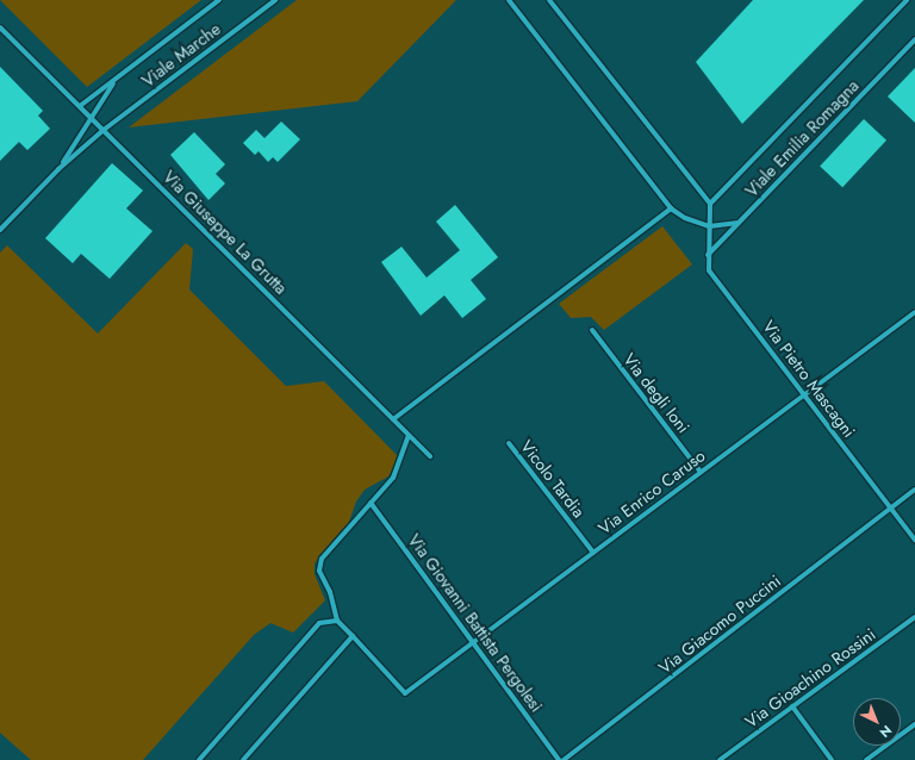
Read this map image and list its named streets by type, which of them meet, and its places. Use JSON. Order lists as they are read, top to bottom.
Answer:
{
  "streets": {
    "street": [
      "Viale Marche",
      "Viale Emilia Romagna",
      "Via Giuseppe La Grutta",
      "Via Pietro Mascagni",
      "Via degli Ioni",
      "Vicolo Tardia",
      "Via Enrico Caruso",
      "Via Giovanni Battista Pergolesi",
      "Via Giacomo Puccini",
      "Via Gioachino Rossini"
    ]
  },
  "crossings": [
    ["Viale Marche", "Via Giuseppe La Grutta"],
    ["Viale Emilia Romagna", "Via Pietro Mascagni"],
    ["Via Pietro Mascagni", "Via Enrico Caruso"],
    ["Via Pietro Mascagni", "Via Giacomo Puccini"],
    ["Via degli Ioni", "Via Enrico Caruso"],
    ["Vicolo Tardia", "Via Enrico Caruso"],
    ["Via Enrico Caruso", "Via Giovanni Battista Pergolesi"]
  ],
  "north": "bottom right"
}
